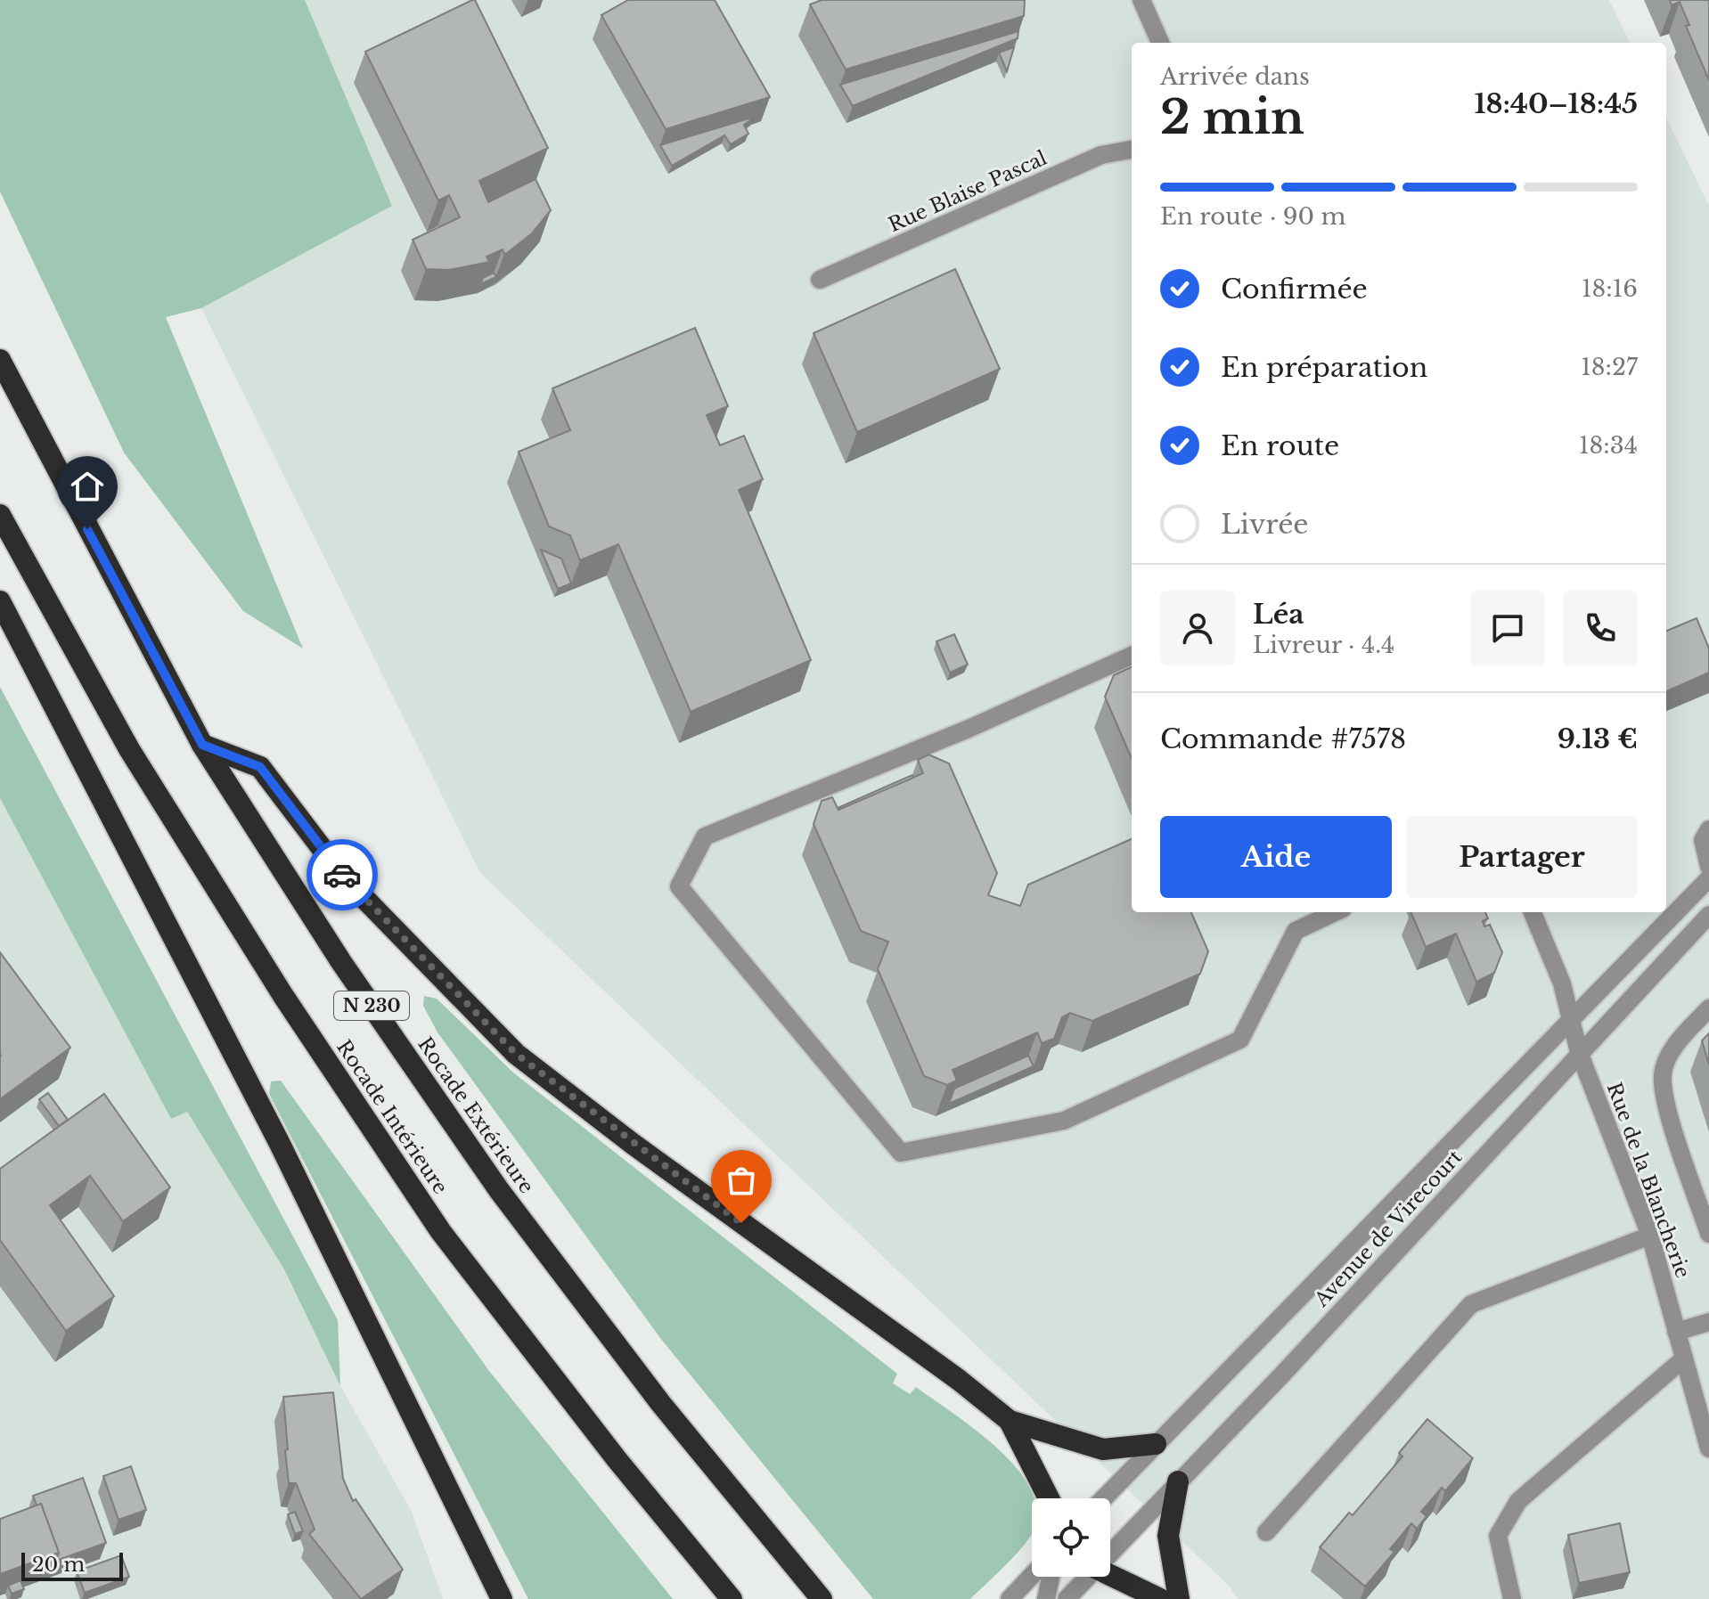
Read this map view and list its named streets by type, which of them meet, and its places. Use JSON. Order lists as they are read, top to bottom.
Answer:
{
  "streets": {
    "highway": ["N 230", "Rocade Extérieure", "Rocade Intérieure"],
    "street": ["Rue Blaise Pascal", "Rue de la Blancherie", "Avenue de Virecourt"]
  },
  "crossings": [
    ["Rue de la Blancherie", "Avenue de Virecourt"]
  ],
  "scale_bar": "20 m",
  "page": {
    "heading": ["2 min", "Arrivée dans", "18:40–18:45"],
    "panel": [
      "Léa",
      "Livreur · 4.4",
      "Commande #7578",
      "9.13 €"
    ],
    "bar": "En route · 90 m",
    "list": [
      ["Confirmée", "18:16"],
      ["En préparation", "18:27"],
      ["En route", "18:34"],
      "Livrée"
    ],
    "buttons": ["Aide", "Partager"],
    "scale": "20 m"
  }
}
